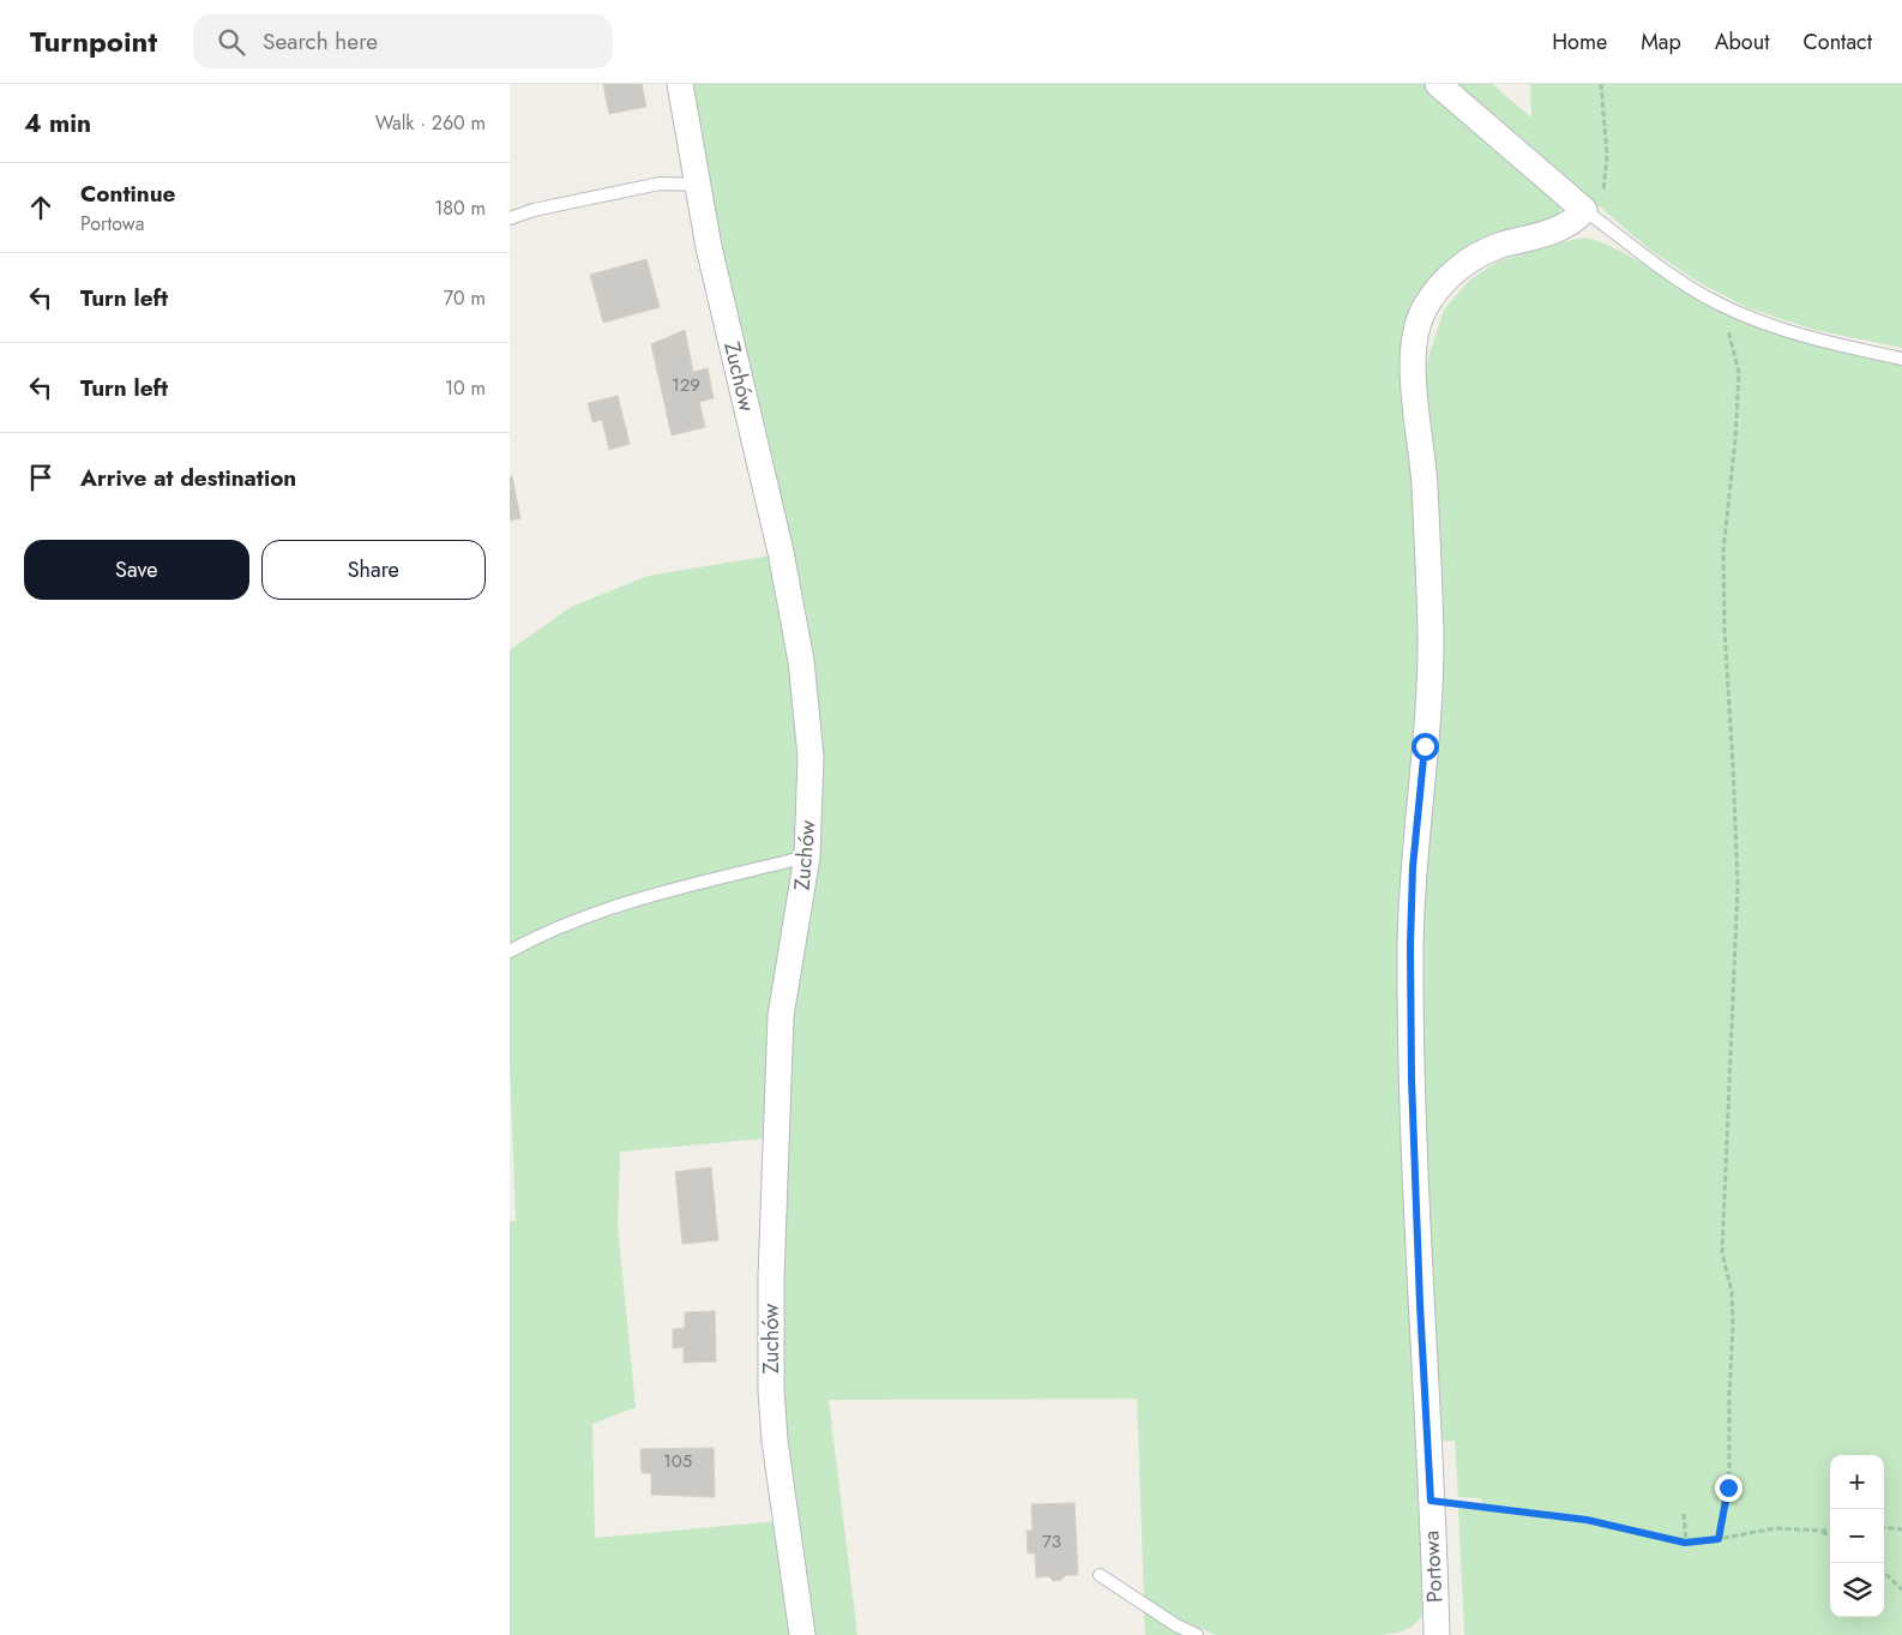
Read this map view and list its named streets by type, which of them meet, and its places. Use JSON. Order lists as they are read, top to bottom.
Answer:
{
  "streets": {
    "street": ["Zuchów", "Portowa"]
  },
  "house_numbers": ["129", "105", "73"],
  "page": {
    "header": "Turnpoint",
    "search": "Search here",
    "nav": [
      "Home",
      "Map",
      "About",
      "Contact"
    ],
    "heading": ["4 min", "Walk · 260 m"],
    "list": [
      ["Continue", "Portowa", "180 m"],
      ["Turn left", "70 m"],
      ["Turn left", "10 m"],
      "Arrive at destination"
    ],
    "buttons": ["Save", "Share"],
    "map_buttons": ["+", "−"]
  }
}
